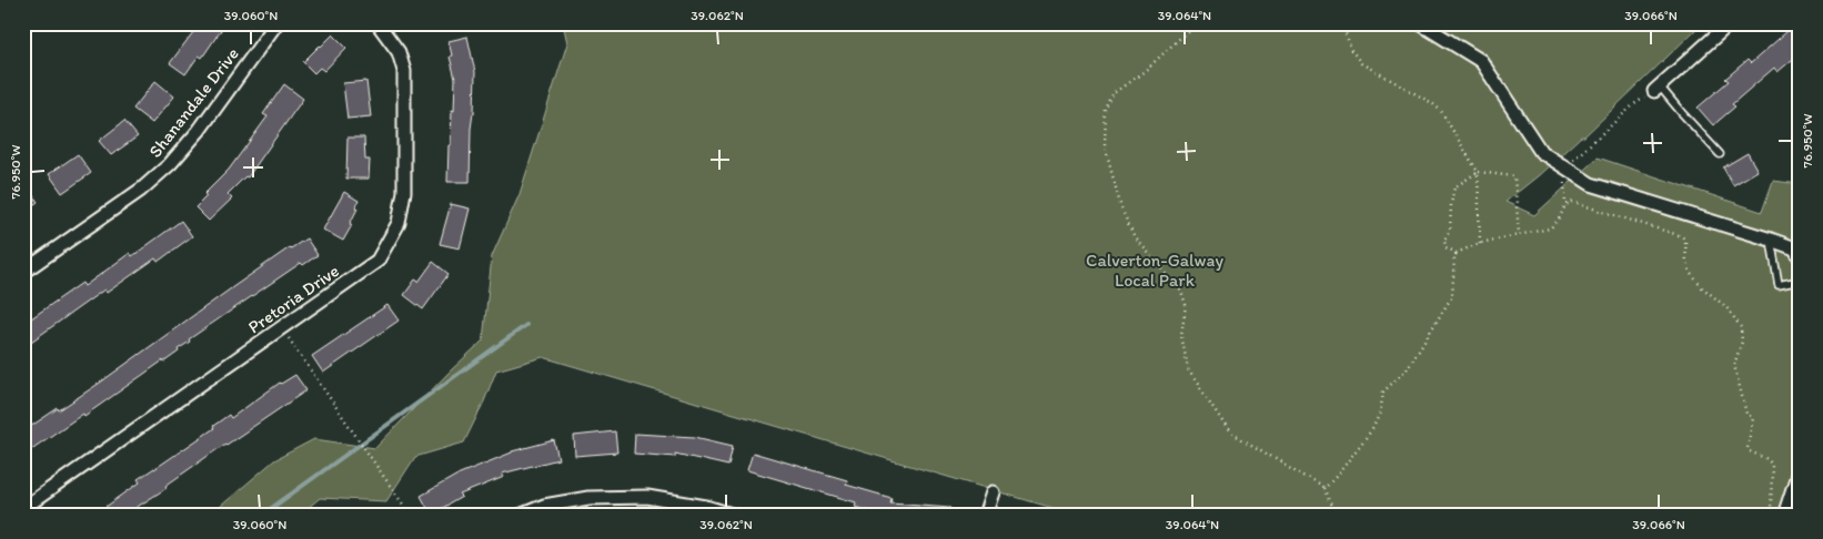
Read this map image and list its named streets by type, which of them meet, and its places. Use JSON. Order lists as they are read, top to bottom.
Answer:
{
  "streets": {
    "street": ["Shanandale Drive", "Pretoria Drive"]
  },
  "parks": ["Calverton-Galway Local Park"],
  "coordinates": [
    "39.060°N",
    "39.062°N",
    "39.064°N",
    "39.066°N",
    "76.950°W"
  ]
}
